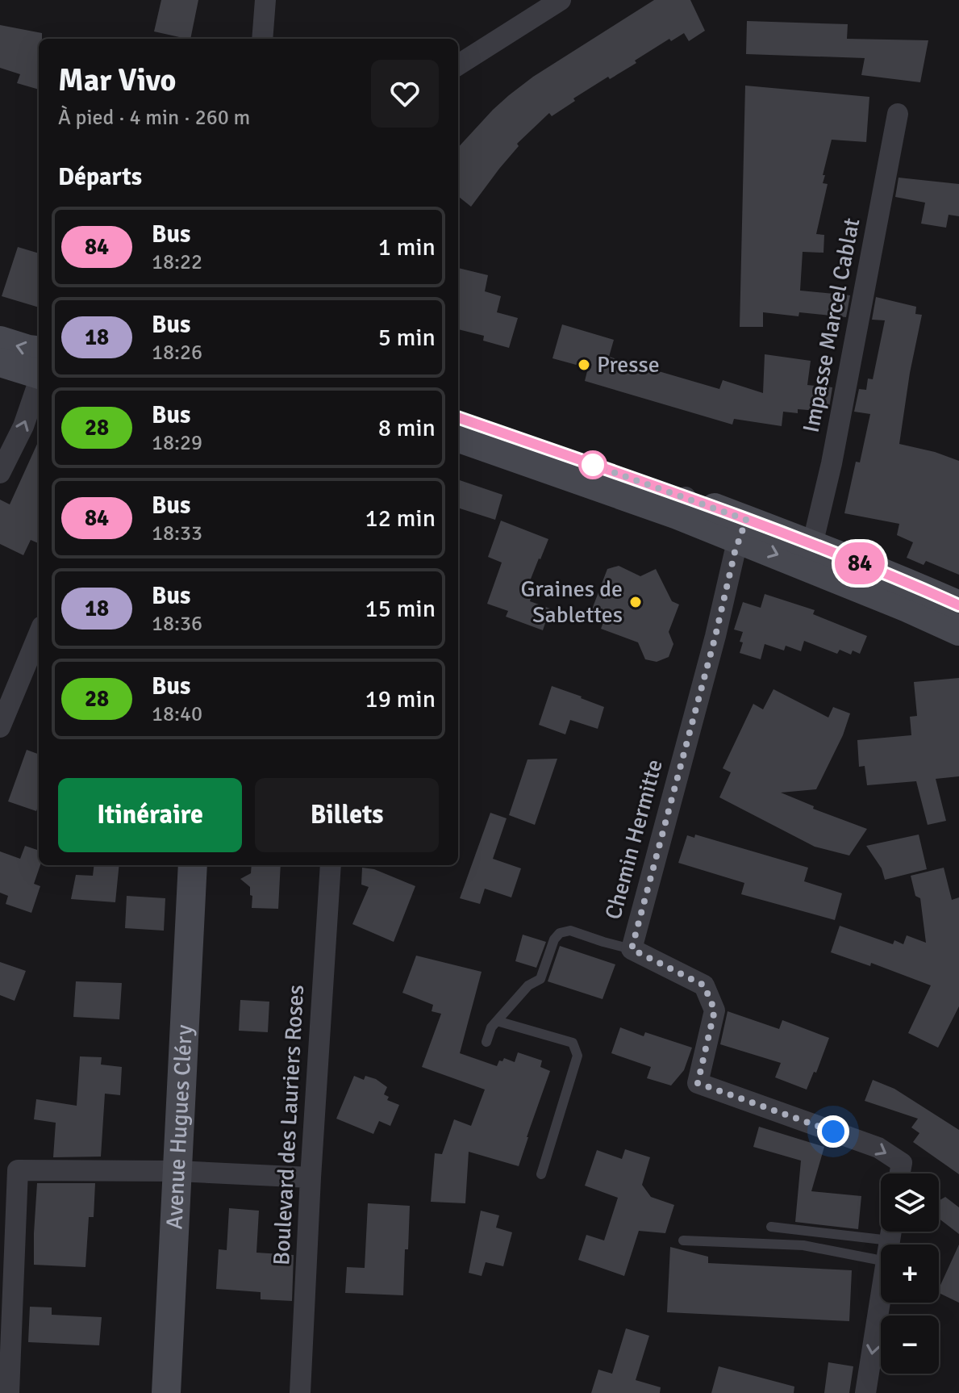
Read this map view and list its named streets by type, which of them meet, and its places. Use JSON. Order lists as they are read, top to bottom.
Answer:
{
  "streets": {
    "main road": ["Avenue Hugues Cléry"],
    "street": ["Impasse Marcel Cablat", "Chemin Hermitte", "Boulevard des Lauriers Roses"]
  },
  "one_way": ["Chemin Hermitte"],
  "places": ["Presse", "Graines de Sablettes"],
  "lines": ["bus line 84"],
  "page": {
    "on_map": "84",
    "heading": [
      ["Mar Vivo", "À pied · 4 min · 260 m"],
      "Départs"
    ],
    "list": [
      {
        "mark": "84",
        "name": "Bus",
        "note": "18:22",
        "value": "1 min"
      },
      {
        "mark": "18",
        "name": "Bus",
        "note": "18:26",
        "value": "5 min"
      },
      {
        "mark": "28",
        "name": "Bus",
        "note": "18:29",
        "value": "8 min"
      },
      {
        "mark": "84",
        "name": "Bus",
        "note": "18:33",
        "value": "12 min"
      },
      {
        "mark": "18",
        "name": "Bus",
        "note": "18:36",
        "value": "15 min"
      },
      {
        "mark": "28",
        "name": "Bus",
        "note": "18:40",
        "value": "19 min"
      }
    ],
    "buttons": ["Itinéraire", "Billets"],
    "map_buttons": ["+", "−"]
  }
}
